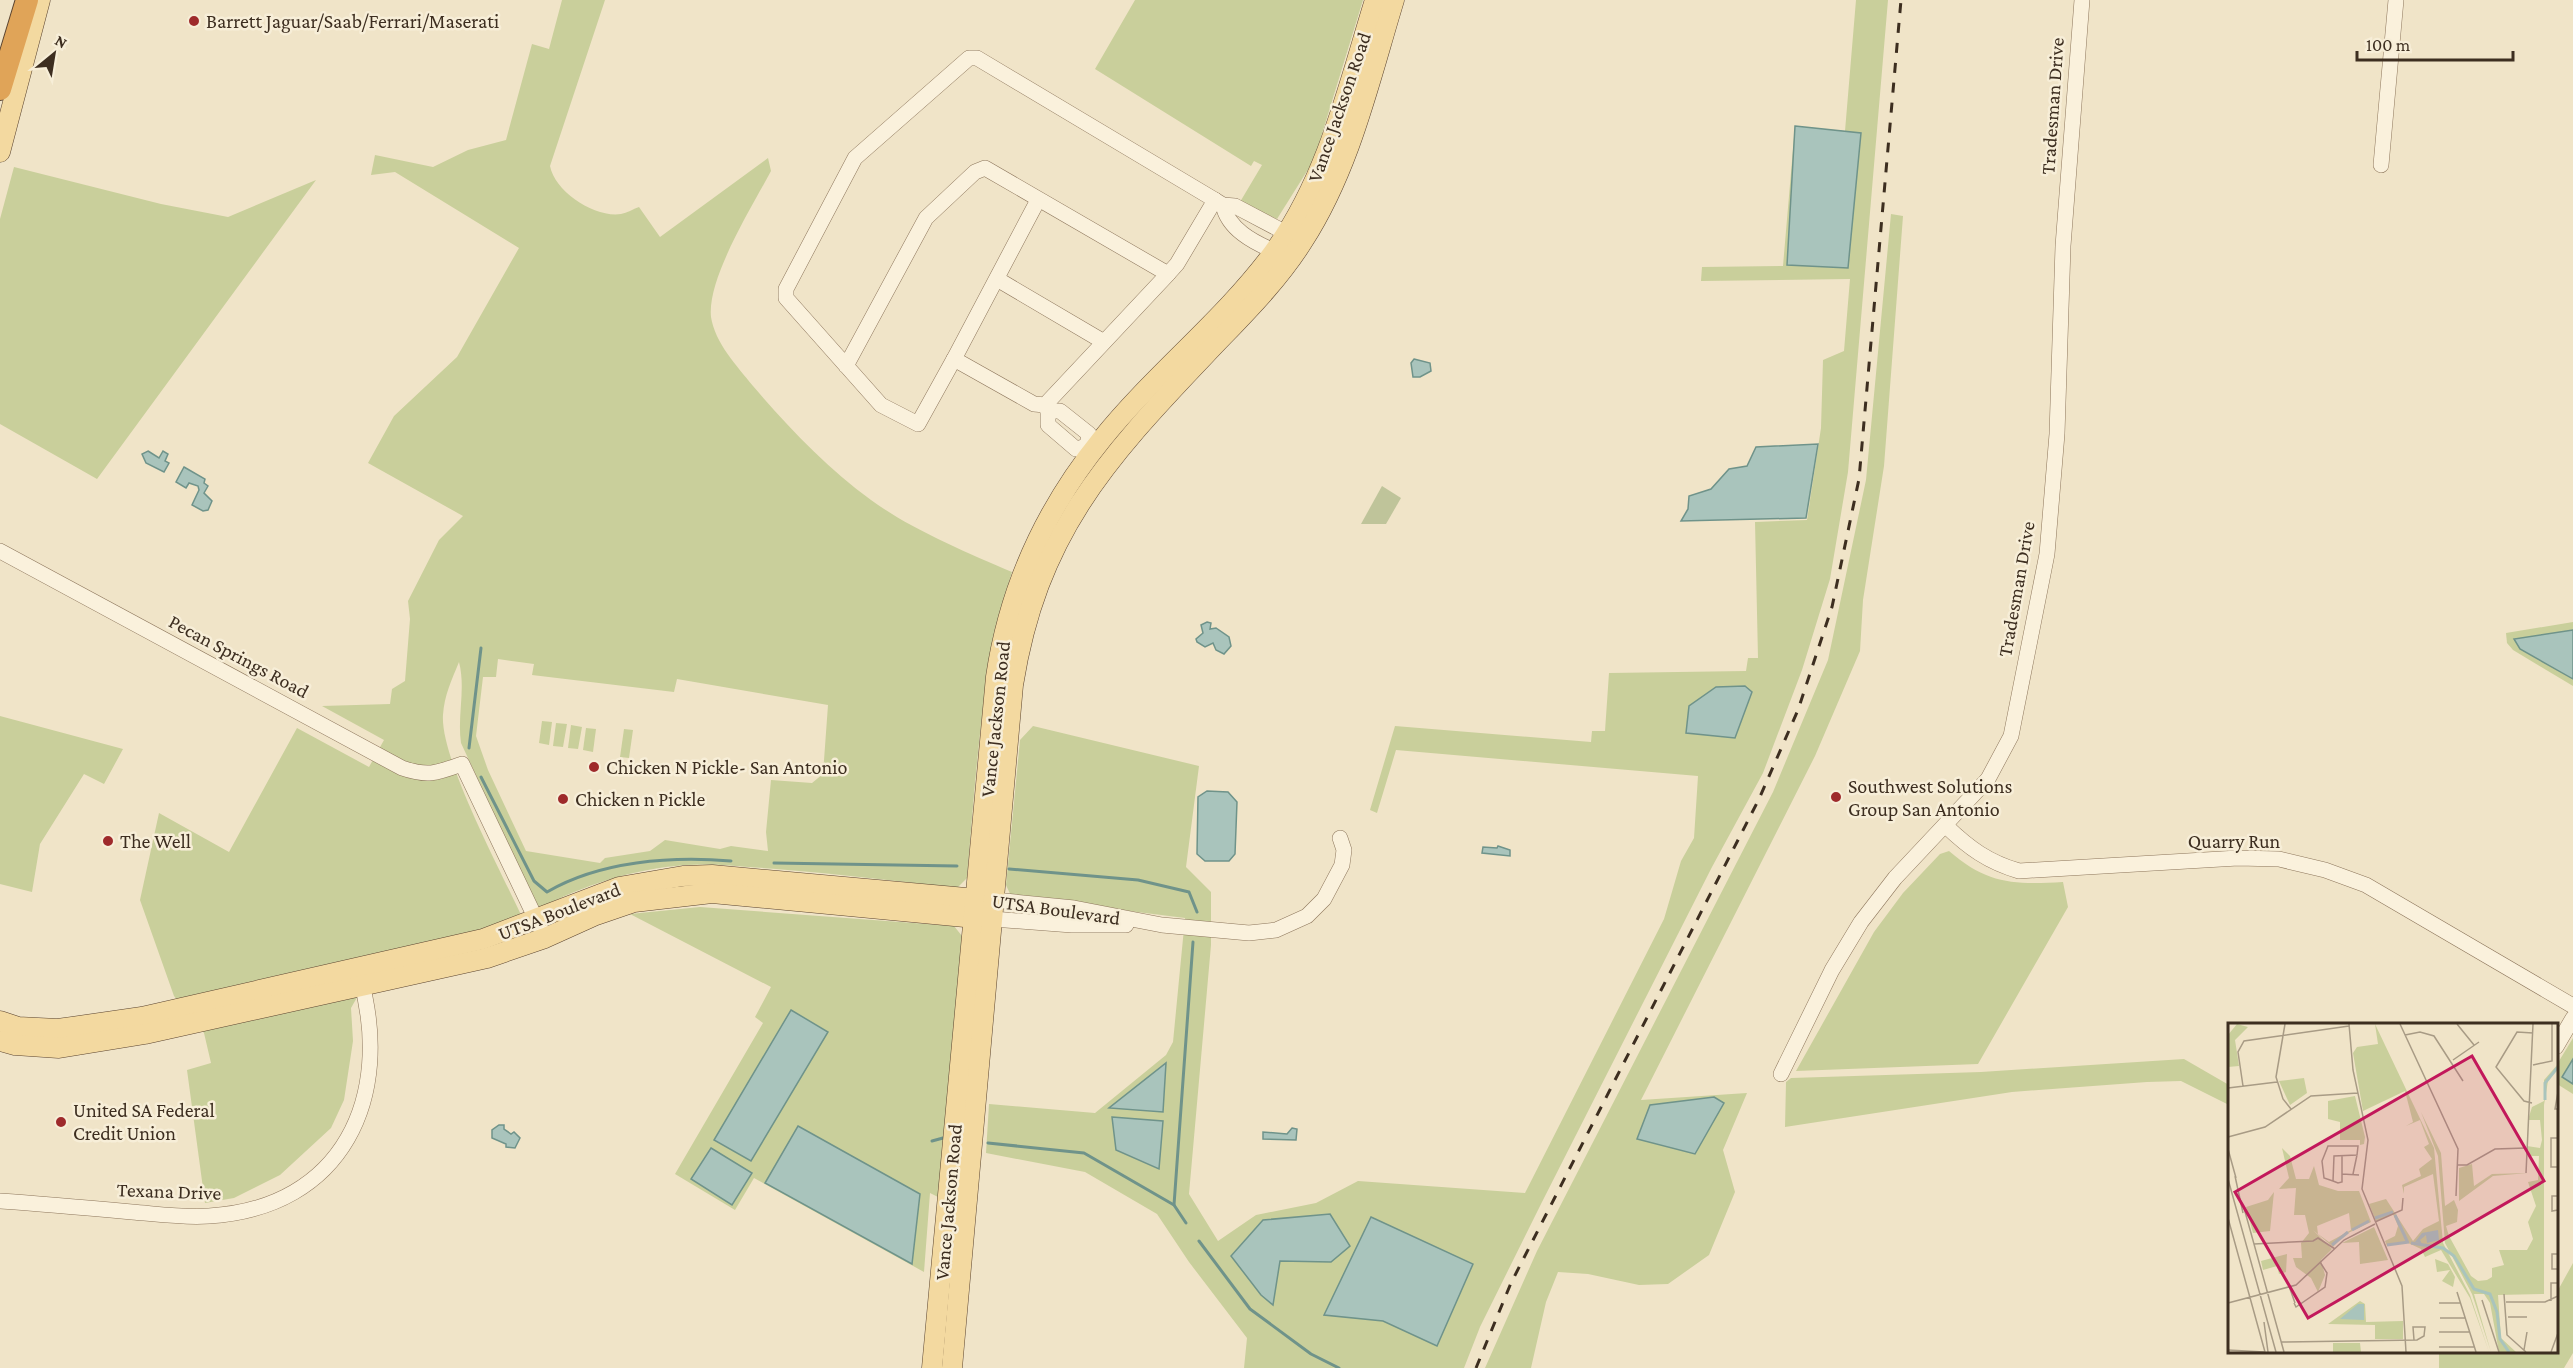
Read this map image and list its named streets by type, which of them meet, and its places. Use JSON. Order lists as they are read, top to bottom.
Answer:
{
  "streets": {
    "main road": ["Vance Jackson Road", "UTSA Boulevard"],
    "street": [
      "Tradesman Drive",
      "Pecan Springs Road",
      "Quarry Run",
      "Texana Drive"
    ]
  },
  "crossings": [
    ["Tradesman Drive", "Quarry Run"],
    ["Vance Jackson Road", "UTSA Boulevard"],
    ["Pecan Springs Road", "UTSA Boulevard"],
    ["UTSA Boulevard", "Texana Drive"]
  ],
  "places": [
    "Barrett Jaguar/Saab/Ferrari/Maserati",
    "Chicken N Pickle- San Antonio",
    "Southwest Solutions Group San Antonio",
    "Chicken n Pickle",
    "The Well",
    "United SA Federal Credit Union"
  ],
  "scale_bar": "100 m",
  "north": "top right"
}
